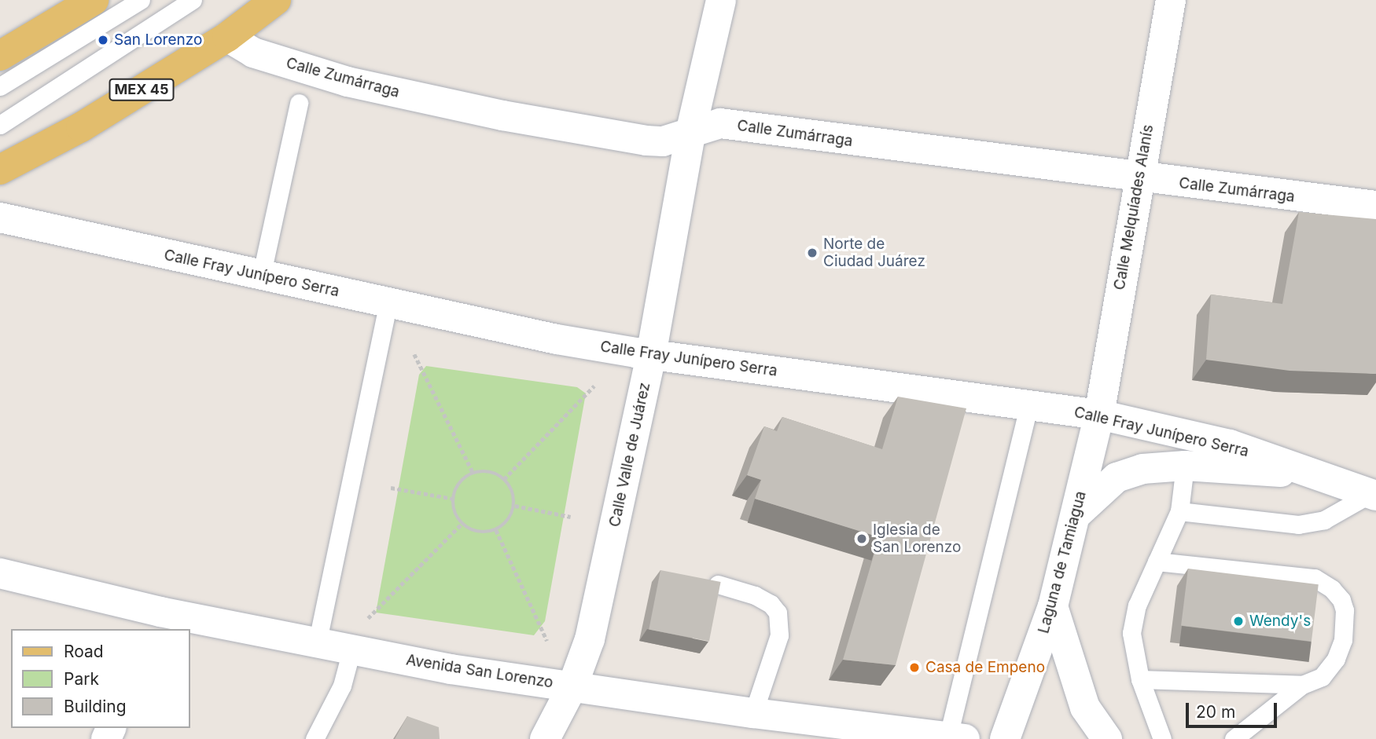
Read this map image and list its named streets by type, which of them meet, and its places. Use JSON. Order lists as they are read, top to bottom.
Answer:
{
  "streets": {
    "main road": [
      "Calle Zumárraga",
      "MEX 45",
      "Calle Melquíades Alanís",
      "Calle Fray Junípero Serra",
      "Calle Valle de Juárez",
      "Laguna de Tamiagua",
      "Avenida San Lorenzo"
    ]
  },
  "crossings": [
    ["Calle Zumárraga", "MEX 45"],
    ["Calle Zumárraga", "Calle Melquíades Alanís"],
    ["Calle Zumárraga", "Calle Valle de Juárez"],
    ["Calle Melquíades Alanís", "Calle Fray Junípero Serra"],
    ["Calle Melquíades Alanís", "Laguna de Tamiagua"],
    ["Calle Fray Junípero Serra", "Calle Valle de Juárez"],
    ["Calle Fray Junípero Serra", "Laguna de Tamiagua"],
    ["Calle Valle de Juárez", "Avenida San Lorenzo"]
  ],
  "places": [
    "San Lorenzo",
    "Norte de Ciudad Juárez",
    "Iglesia de San Lorenzo",
    "Wendy's",
    "Casa de Empeno"
  ],
  "legend": ["Road", "Park", "Building"],
  "scale_bar": "20 m"
}
